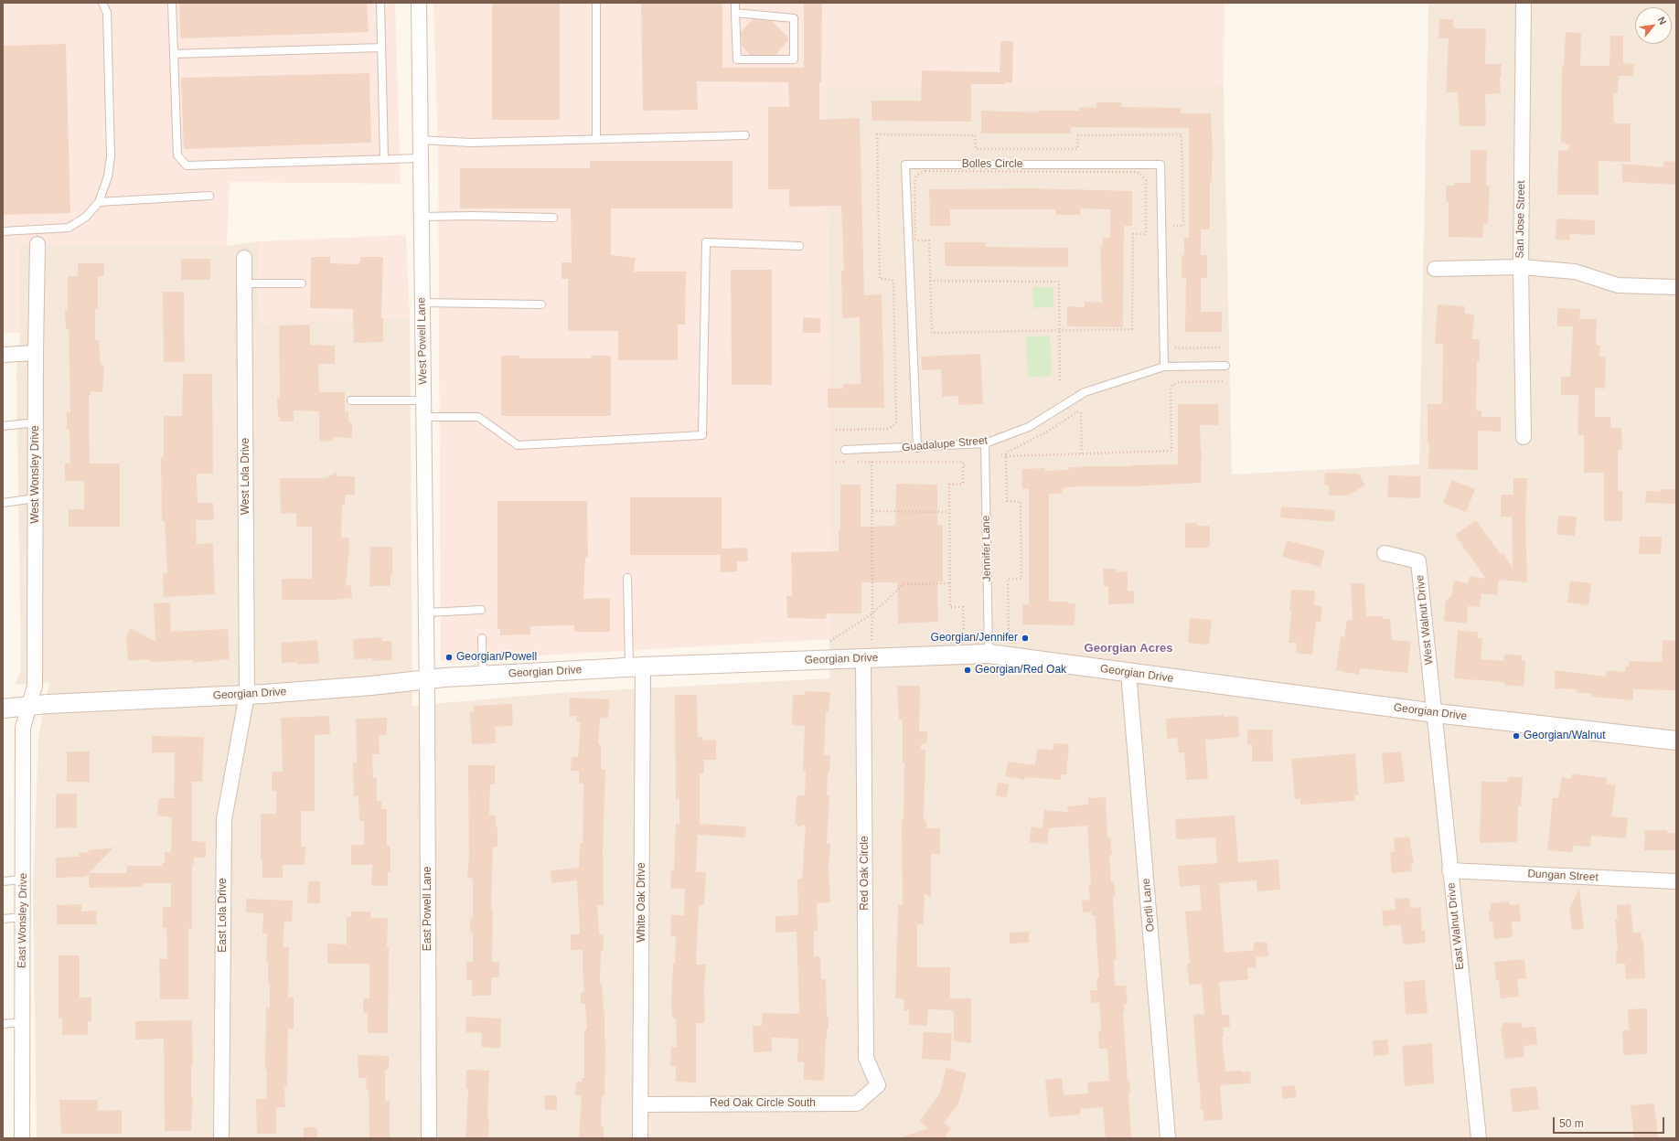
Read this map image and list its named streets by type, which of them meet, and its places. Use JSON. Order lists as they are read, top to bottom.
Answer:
{
  "streets": {
    "street": [
      "San Jose Street",
      "West Powell Lane",
      "West Wonsley Drive",
      "West Lola Drive",
      "West Walnut Drive",
      "Georgian Drive",
      "Red Oak Circle",
      "Dungan Street",
      "White Oak Drive",
      "Oertli Lane",
      "East Powell Lane",
      "East Lola Drive",
      "East Wonsley Drive",
      "East Walnut Drive",
      "Red Oak Circle South"
    ],
    "lane": ["Bolles Circle", "Guadalupe Street", "Jennifer Lane"]
  },
  "crossings": [
    ["Bolles Circle", "Guadalupe Street"],
    ["West Powell Lane", "Georgian Drive"],
    ["West Powell Lane", "East Powell Lane"],
    ["Guadalupe Street", "Jennifer Lane"],
    ["West Wonsley Drive", "Georgian Drive"],
    ["West Wonsley Drive", "East Wonsley Drive"],
    ["West Lola Drive", "Georgian Drive"],
    ["West Lola Drive", "East Lola Drive"],
    ["Jennifer Lane", "Georgian Drive"],
    ["West Walnut Drive", "Georgian Drive"],
    ["West Walnut Drive", "East Walnut Drive"],
    ["Georgian Drive", "Red Oak Circle"],
    ["Georgian Drive", "White Oak Drive"],
    ["Georgian Drive", "Oertli Lane"],
    ["Georgian Drive", "East Powell Lane"],
    ["Georgian Drive", "East Lola Drive"],
    ["Georgian Drive", "East Wonsley Drive"],
    ["Georgian Drive", "East Walnut Drive"],
    ["Red Oak Circle", "Red Oak Circle South"],
    ["Dungan Street", "East Walnut Drive"],
    ["White Oak Drive", "Red Oak Circle South"]
  ],
  "districts": ["Georgian Acres"],
  "places": [
    "Georgian/Jennifer",
    "Georgian/Powell",
    "Georgian/Red Oak",
    "Georgian/Walnut"
  ],
  "scale_bar": "50 m",
  "north": "top right"
}
